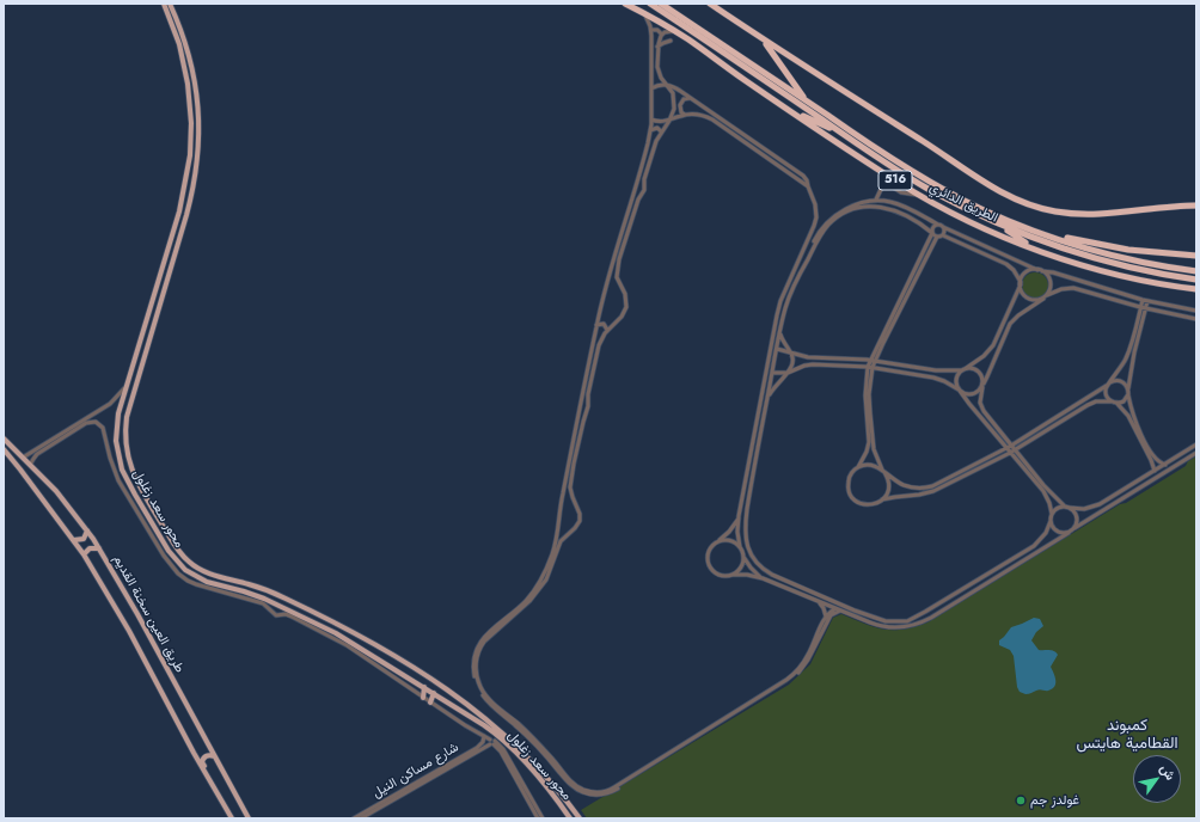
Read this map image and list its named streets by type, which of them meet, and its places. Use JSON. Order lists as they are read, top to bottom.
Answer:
{
  "streets": {
    "highway": ["516", "الطريق الدائري"],
    "main road": ["محور سعد زغلول", "طريق العين سخنة القديم"],
    "street": ["شارع مساكن النيل"]
  },
  "crossings": [
    ["516", "الطريق الدائري"]
  ],
  "districts": ["كمبوند القطامية هايتس"],
  "places": ["غولدز جم"],
  "north": "top right"
}
